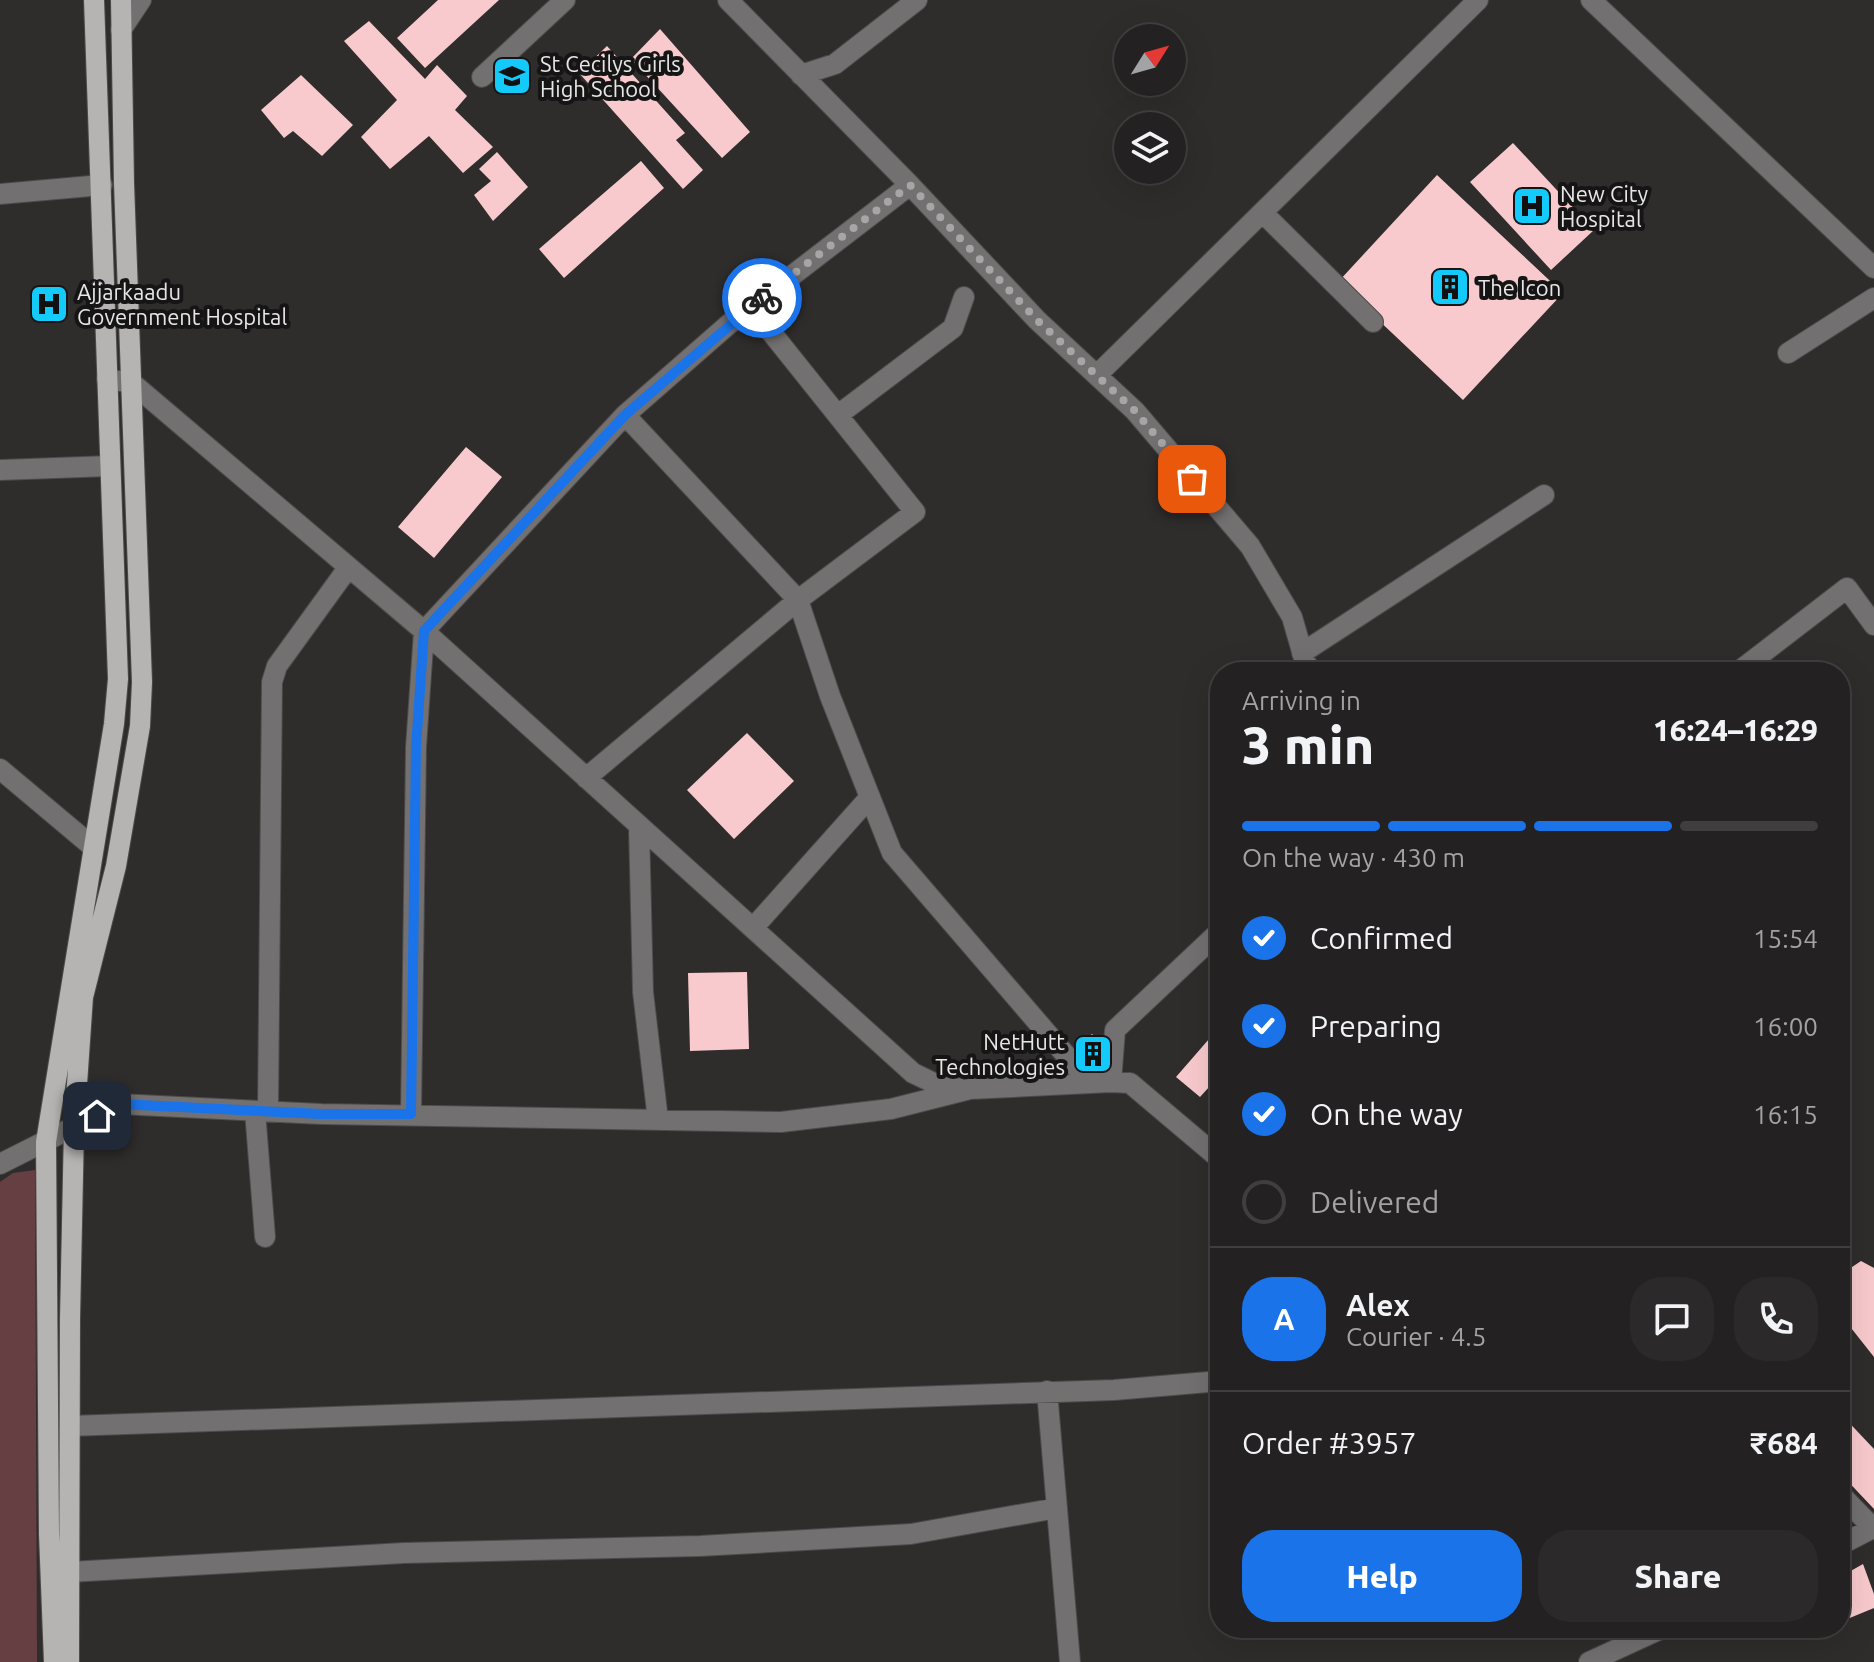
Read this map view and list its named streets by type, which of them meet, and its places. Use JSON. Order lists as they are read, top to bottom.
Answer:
{
  "places": {
    "school or university": ["St Cecilys Girls High School"],
    "hospital": ["New City Hospital", "Ajjarkaadu Government Hospital"],
    "building": ["The Icon", "NetHutt Technologies"]
  },
  "north": "top right",
  "page": {
    "heading": ["3 min", "Arriving in", "16:24–16:29"],
    "panel": [
      "Alex",
      "Courier · 4.5",
      "Order #3957",
      "₹684"
    ],
    "bar": "On the way · 430 m",
    "list": [
      ["Confirmed", "15:54"],
      ["Preparing", "16:00"],
      ["On the way", "16:15"],
      "Delivered"
    ],
    "round": "A",
    "buttons": ["Help", "Share"]
  }
}
